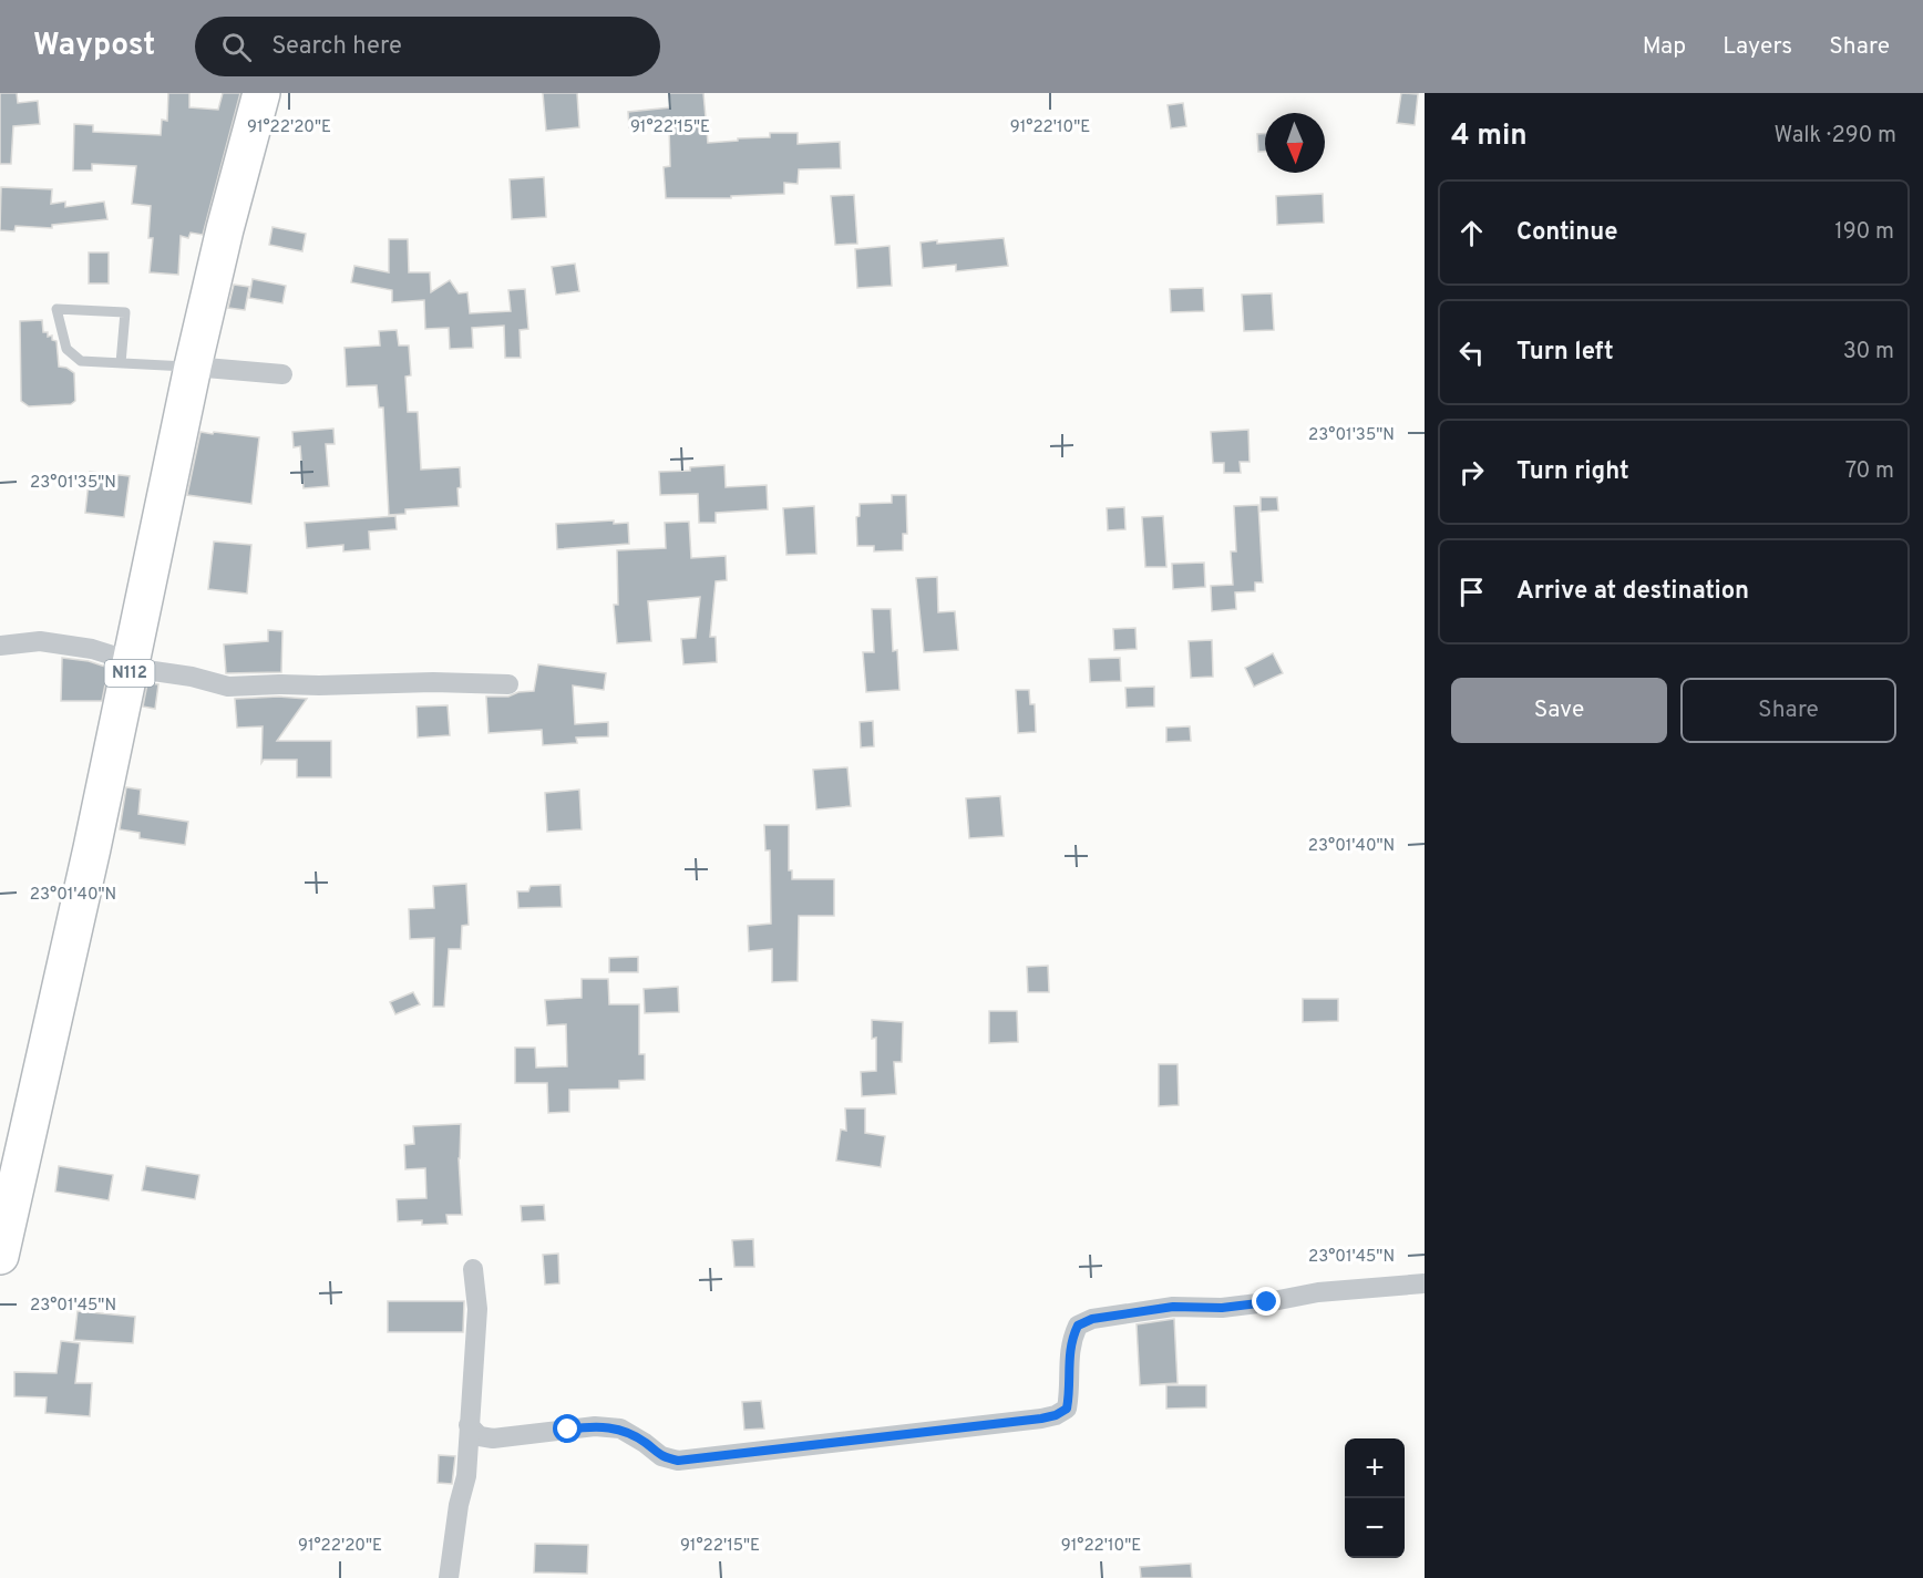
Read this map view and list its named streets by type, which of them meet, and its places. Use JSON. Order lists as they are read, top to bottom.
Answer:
{
  "streets": {
    "highway": ["N112"]
  },
  "north": "bottom",
  "page": {
    "header": "Waypost",
    "search": "Search here",
    "nav": ["Map", "Layers", "Share"],
    "heading": ["4 min", "Walk · 290 m"],
    "list": [
      ["Continue", "190 m"],
      ["Turn left", "30 m"],
      ["Turn right", "70 m"],
      "Arrive at destination"
    ],
    "buttons": ["Save", "Share"],
    "map_buttons": ["+", "−"]
  },
  "coordinates": [
    "91°22'20\"E",
    "91°22'15\"E",
    "91°22'10\"E",
    "23°01'35\"N",
    "23°01'40\"N",
    "23°01'45\"N"
  ]
}
